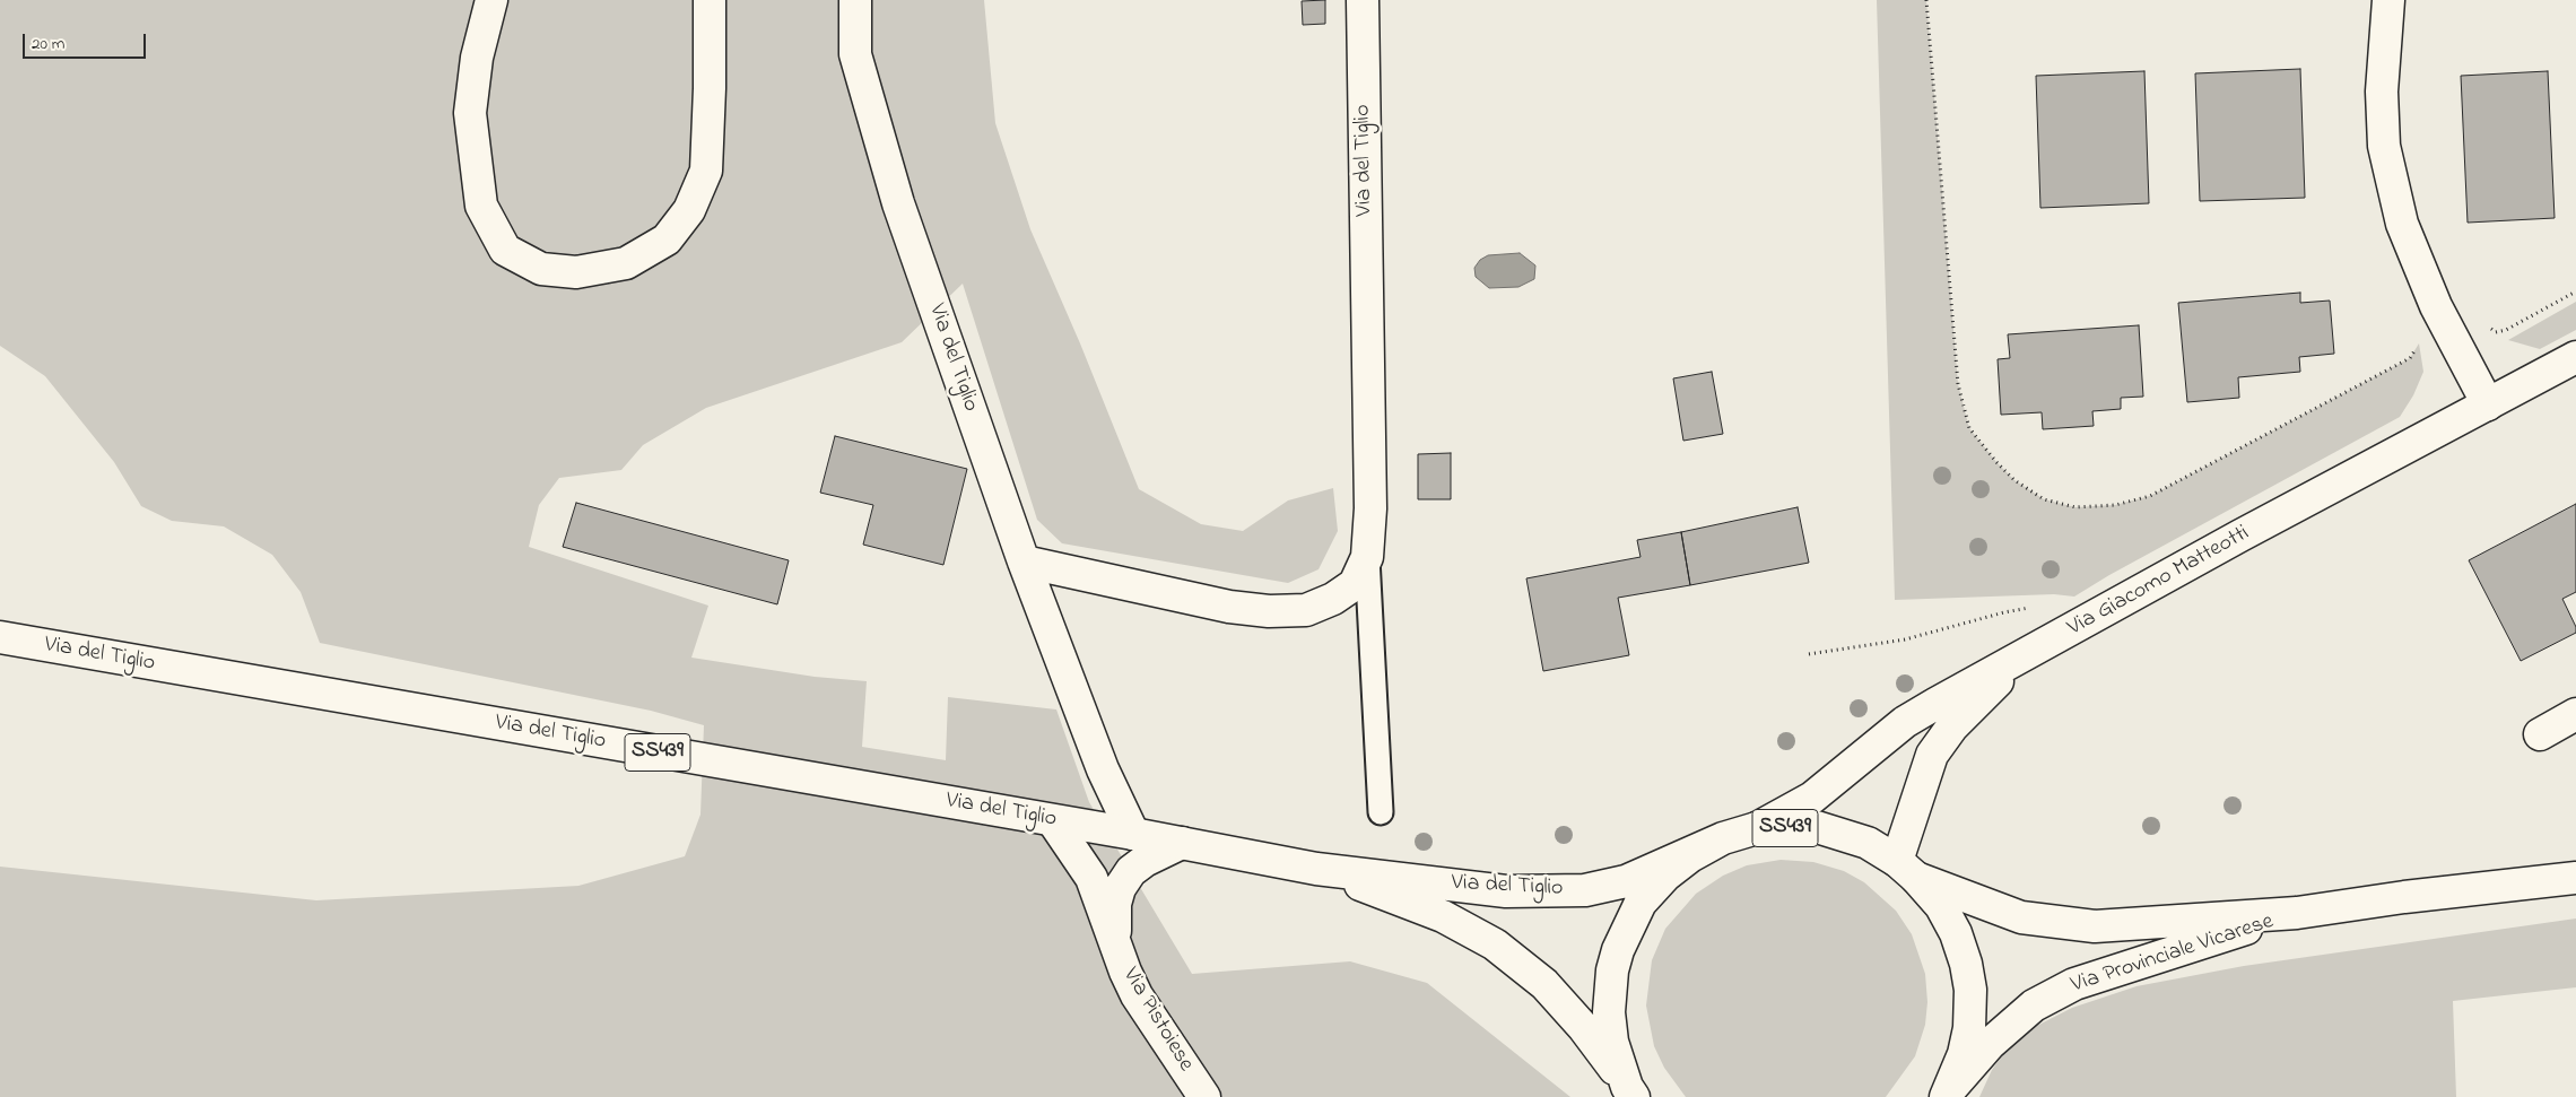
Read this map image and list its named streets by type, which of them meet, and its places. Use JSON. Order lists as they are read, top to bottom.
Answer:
{
  "streets": {
    "main road": [
      "Via del Tiglio",
      "Via Giacomo Matteotti",
      "SS439",
      "Via Provinciale Vicarese",
      "Via Pistoiese"
    ]
  },
  "crossings": [
    ["Via del Tiglio", "SS439"],
    ["Via del Tiglio", "Via Pistoiese"],
    ["Via Giacomo Matteotti", "SS439"],
    ["SS439", "Via Provinciale Vicarese"]
  ],
  "scale_bar": "20 m"
}
